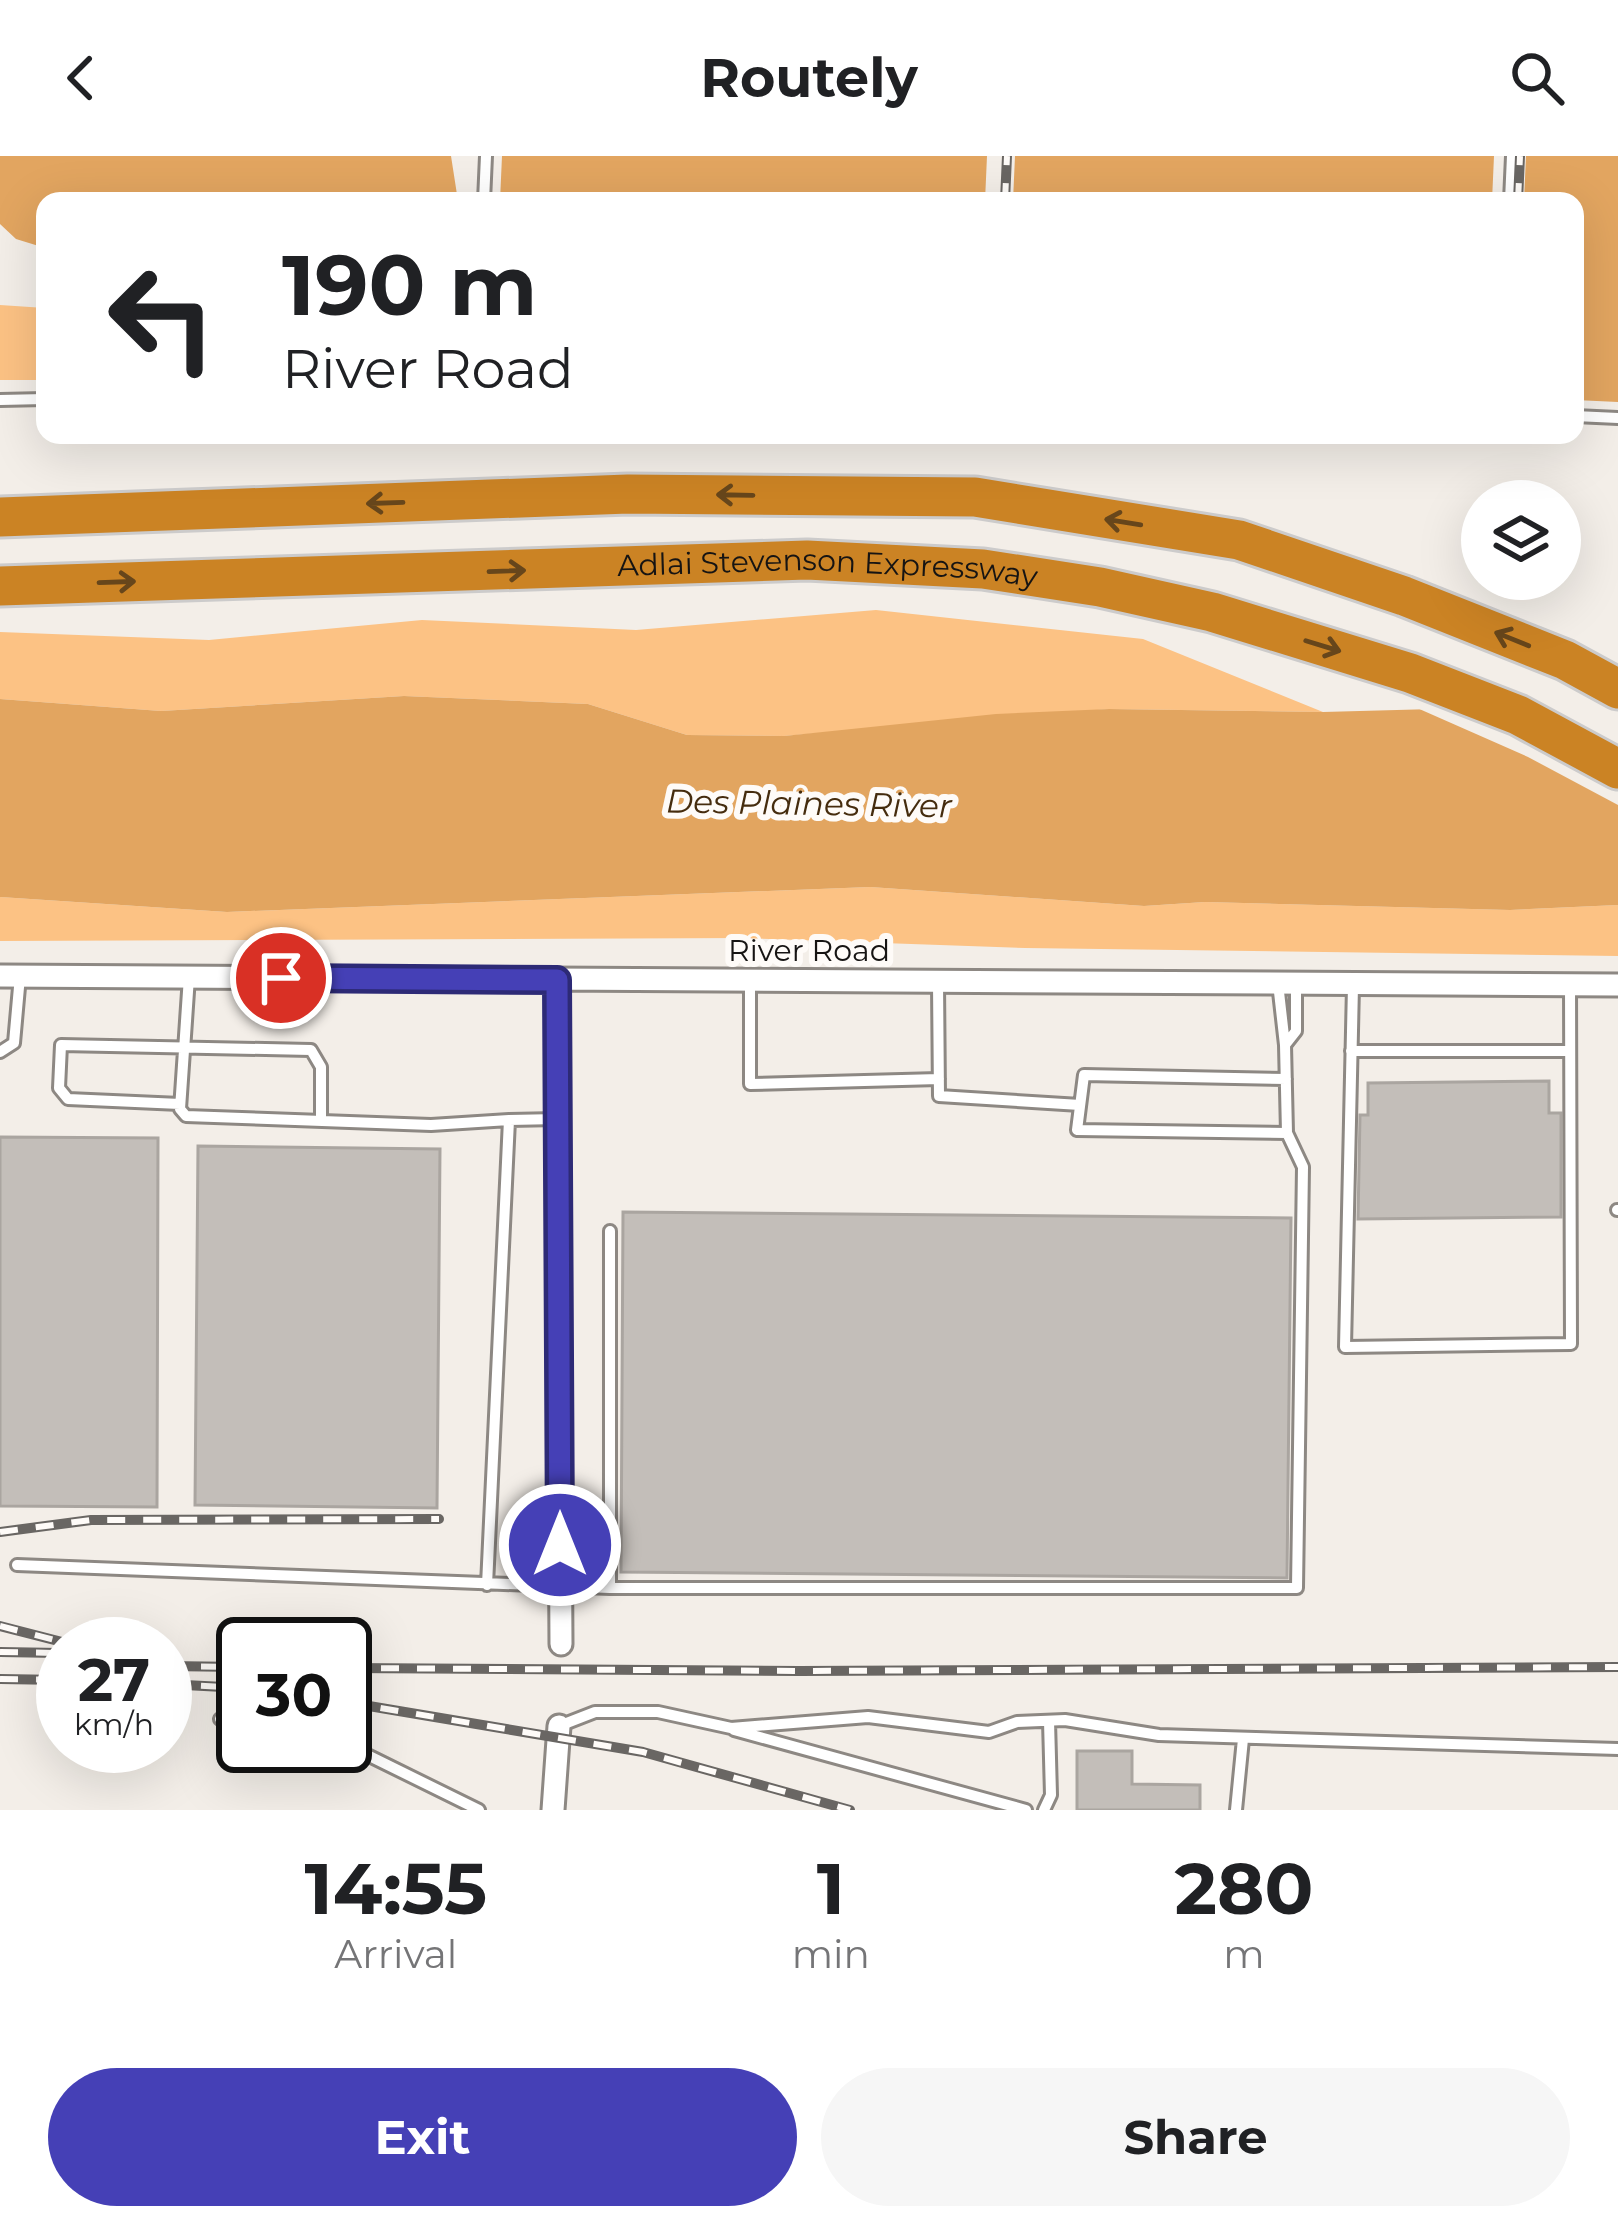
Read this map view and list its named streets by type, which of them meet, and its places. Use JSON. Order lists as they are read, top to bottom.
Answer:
{
  "streets": {
    "highway": ["Adlai Stevenson Expressway"],
    "street": ["River Road"]
  },
  "water": ["Des Plaines River"],
  "page": {
    "header": "Routely",
    "turn": ["190 m", "River Road"],
    "speed": "27 km/h",
    "limit": "30",
    "eta": [
      "14:55",
      "Arrival",
      "1",
      "min",
      "280",
      "m"
    ],
    "buttons": ["Exit", "Share"]
  }
}
